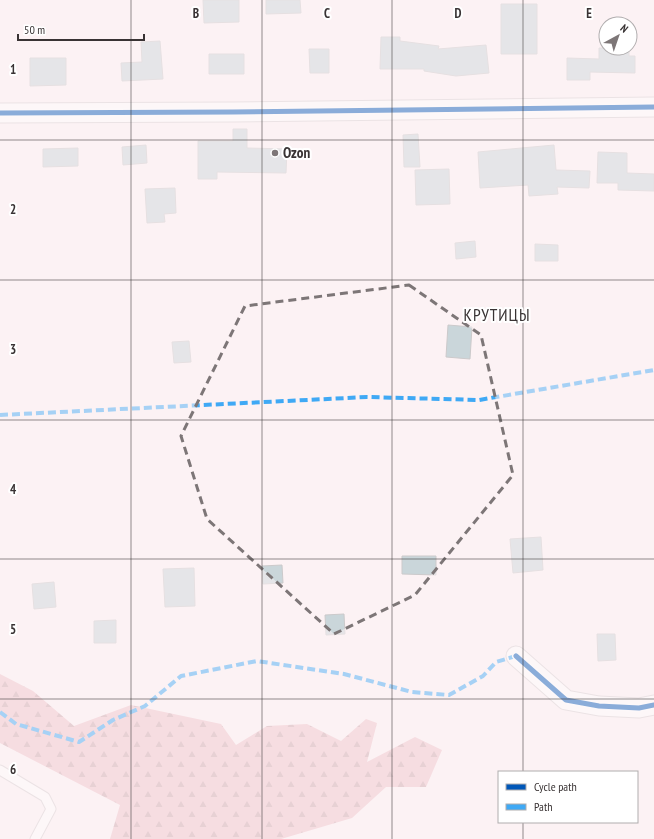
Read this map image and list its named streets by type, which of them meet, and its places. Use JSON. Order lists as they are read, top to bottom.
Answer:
{
  "districts": ["КРУТИЦЫ"],
  "places": ["Ozon"],
  "legend": ["Cycle path", "Path"],
  "scale_bar": "50 m",
  "north": "top right",
  "grid": {
    "columns": [
      "B",
      "C",
      "D",
      "E"
    ],
    "rows": [
      "1",
      "2",
      "3",
      "4",
      "5",
      "6"
    ]
  }
}
